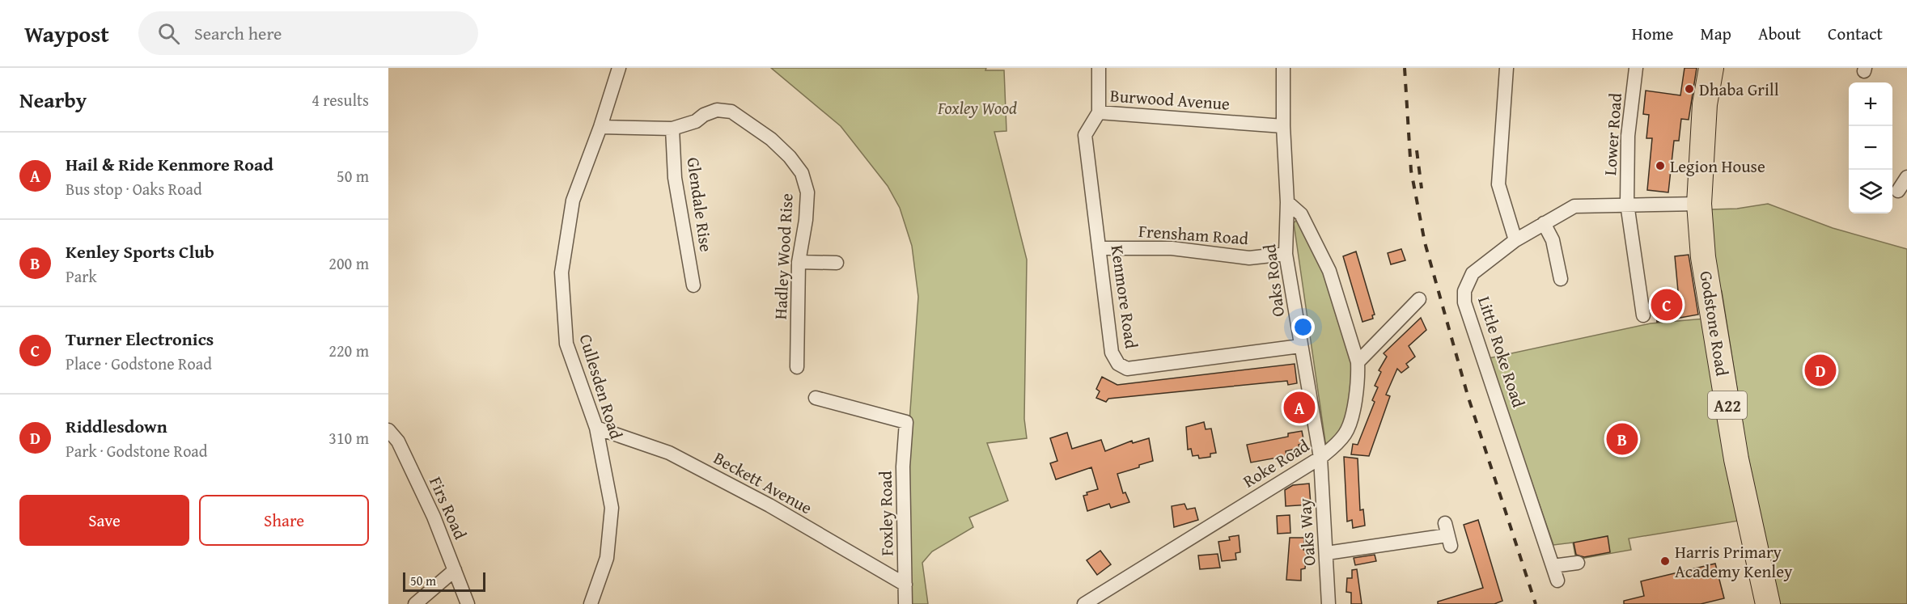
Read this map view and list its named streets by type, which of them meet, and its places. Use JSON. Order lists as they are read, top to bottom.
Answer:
{
  "streets": {
    "highway": ["Godstone Road", "A22"],
    "street": [
      "Burwood Avenue",
      "Lower Road",
      "Glendale Rise",
      "Frensham Road",
      "Hadley Wood Rise",
      "Oaks Road",
      "Kenmore Road",
      "Little Roke Road",
      "Cullesden Road",
      "Roke Road",
      "Beckett Avenue",
      "Firs Road",
      "Foxley Road",
      "Oaks Way"
    ]
  },
  "crossings": [
    ["Burwood Avenue", "Oaks Road"],
    ["Burwood Avenue", "Kenmore Road"],
    ["Lower Road", "Little Roke Road"],
    ["Glendale Rise", "Hadley Wood Rise"],
    ["Frensham Road", "Oaks Road"],
    ["Frensham Road", "Kenmore Road"],
    ["Hadley Wood Rise", "Cullesden Road"],
    ["Oaks Road", "Kenmore Road"],
    ["Oaks Road", "Roke Road"],
    ["Oaks Road", "Oaks Way"],
    ["Godstone Road", "Little Roke Road"],
    ["Cullesden Road", "Beckett Avenue"],
    ["Roke Road", "Oaks Way"],
    ["Beckett Avenue", "Foxley Road"]
  ],
  "parks": ["Foxley Wood"],
  "places": ["Dhaba Grill", "Legion House", "Harris Primary Academy Kenley"],
  "scale_bar": "50 m",
  "page": {
    "header": "Waypost",
    "search": "Search here",
    "nav": [
      "Home",
      "Map",
      "About",
      "Contact"
    ],
    "heading": ["Nearby", "4 results"],
    "map_buttons": ["+", "−"],
    "list": [
      {
        "mark": "A",
        "name": "Hail & Ride Kenmore Road",
        "note": "Bus stop · Oaks Road",
        "value": "50 m"
      },
      {
        "mark": "B",
        "name": "Kenley Sports Club",
        "note": "Park",
        "value": "200 m"
      },
      {
        "mark": "C",
        "name": "Turner Electronics",
        "note": "Place · Godstone Road",
        "value": "220 m"
      },
      {
        "mark": "D",
        "name": "Riddlesdown",
        "note": "Park · Godstone Road",
        "value": "310 m"
      }
    ],
    "pins": [
      "C",
      "D",
      "A",
      "B"
    ],
    "buttons": ["Save", "Share"],
    "scale": "50 m"
  }
}
